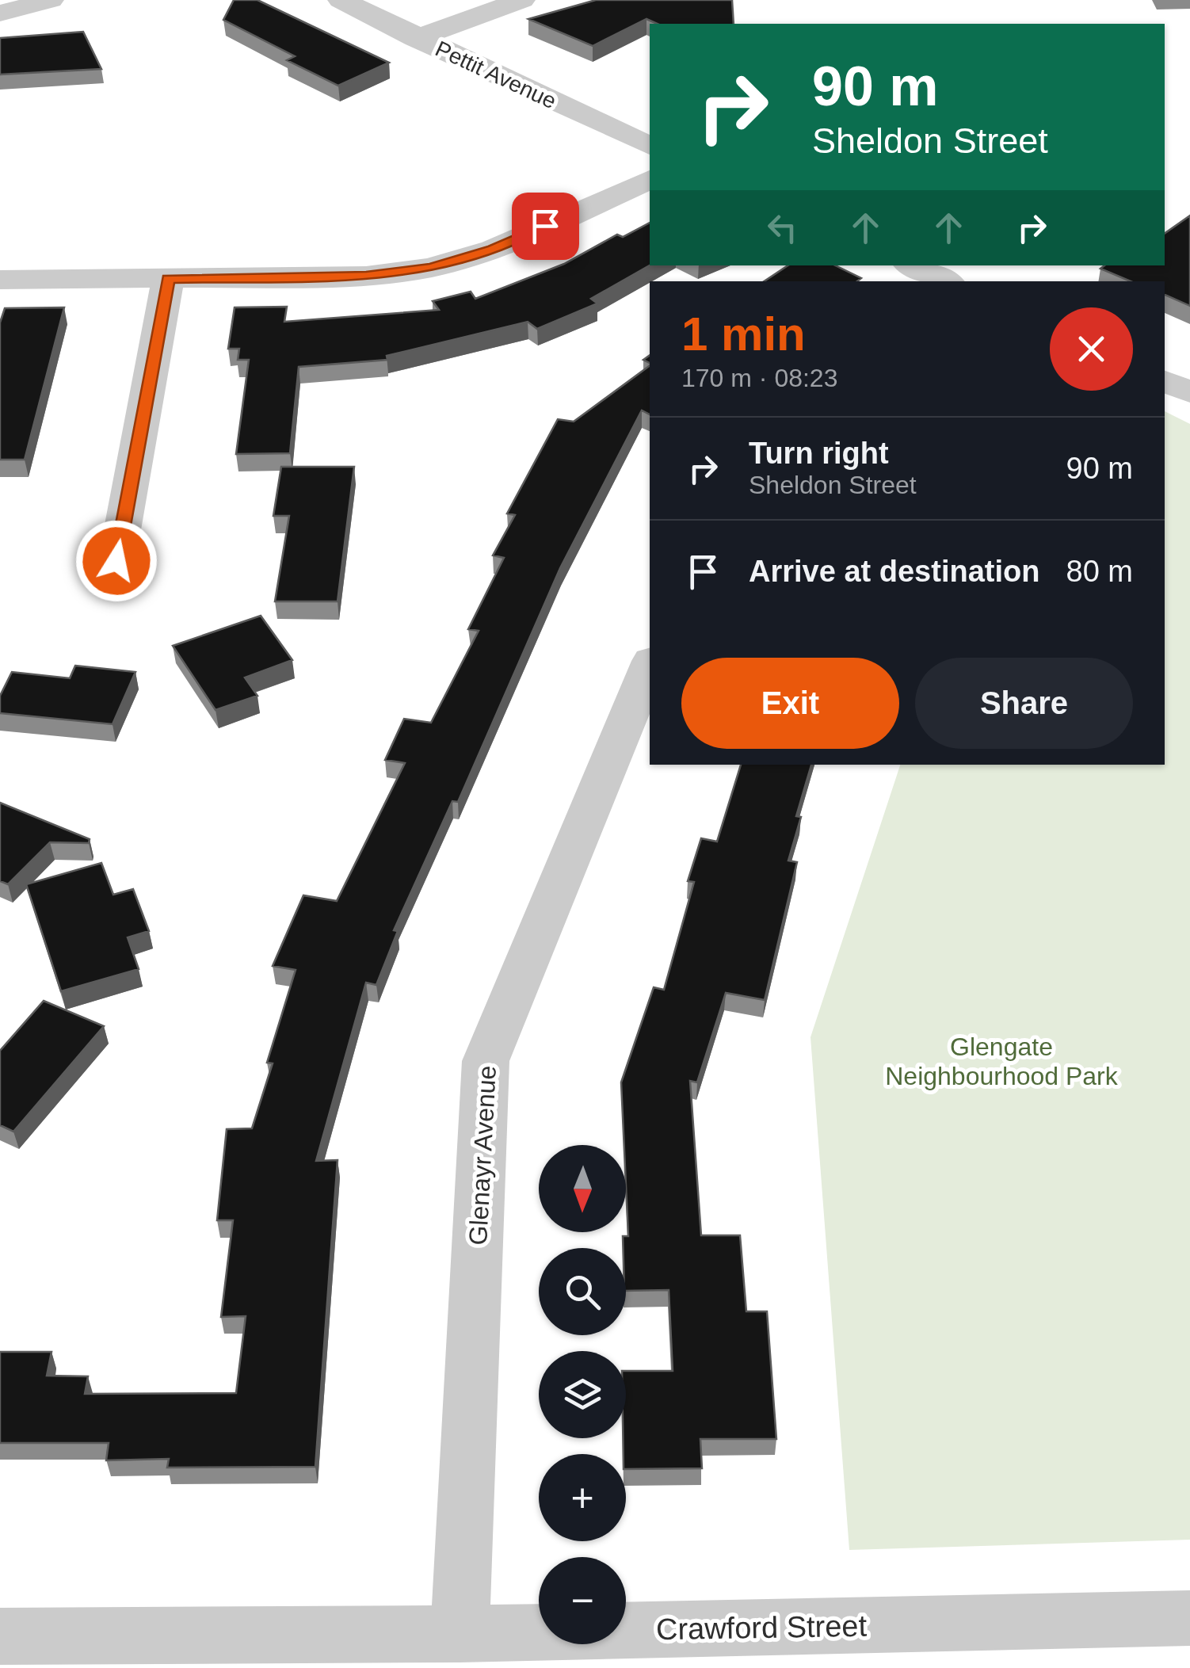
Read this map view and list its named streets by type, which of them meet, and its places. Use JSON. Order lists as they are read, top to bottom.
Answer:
{
  "streets": {
    "street": ["Pettit Avenue", "Glenayr Avenue", "Crawford Street"]
  },
  "crossings": [
    ["Glenayr Avenue", "Crawford Street"]
  ],
  "parks": ["Glengate Neighbourhood Park"],
  "north": "bottom",
  "page": {
    "turn": ["90 m", "Sheldon Street"],
    "heading": ["1 min", "170 m · 08:23"],
    "list": [
      {
        "name": "Turn right",
        "note": "Sheldon Street",
        "value": "90 m"
      },
      {
        "name": "Arrive at destination",
        "value": "80 m"
      }
    ],
    "buttons": ["Exit", "Share"],
    "map_buttons": ["+", "−"]
  }
}
